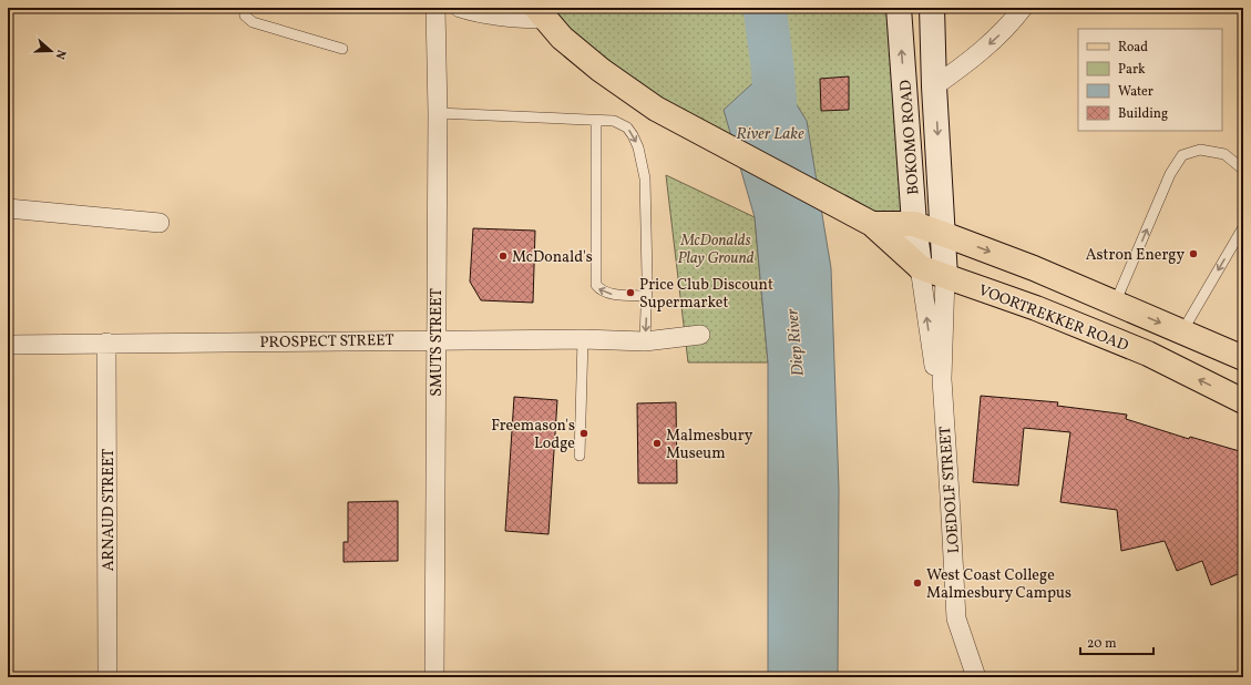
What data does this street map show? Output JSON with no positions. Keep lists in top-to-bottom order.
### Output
{
  "streets": {
    "main road": ["BOKOMO ROAD", "VOORTREKKER ROAD", "LOEDOLF STREET"],
    "street": ["PROSPECT STREET", "SMUTS STREET", "ARNAUD STREET"]
  },
  "crossings": [
    ["BOKOMO ROAD", "VOORTREKKER ROAD"],
    ["BOKOMO ROAD", "LOEDOLF STREET"],
    ["VOORTREKKER ROAD", "LOEDOLF STREET"],
    ["PROSPECT STREET", "SMUTS STREET"],
    ["PROSPECT STREET", "ARNAUD STREET"]
  ],
  "water": ["River Lake", "Diep River"],
  "parks": ["McDonalds Play Ground"],
  "places": [
    "Astron Energy",
    "McDonald's",
    "Price Club Discount Supermarket",
    "Freemason's Lodge",
    "Malmesbury Museum",
    "West Coast College Malmesbury Campus"
  ],
  "legend": [
    "Road",
    "Park",
    "Water",
    "Building"
  ],
  "scale_bar": "20 m",
  "north": "right"
}
